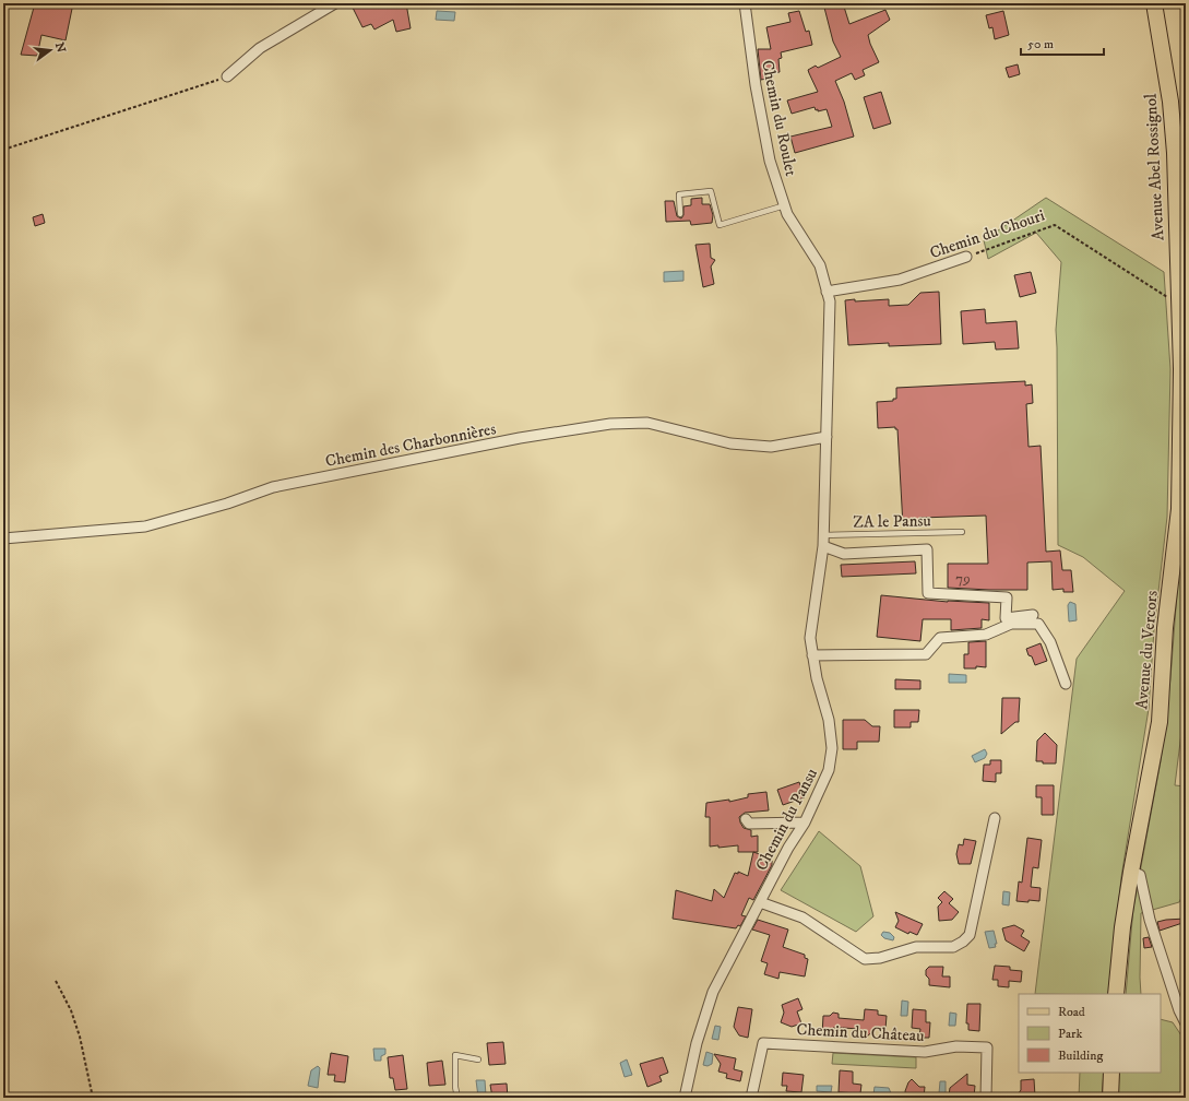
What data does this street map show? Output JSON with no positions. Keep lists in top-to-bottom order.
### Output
{
  "streets": {
    "main road": ["Avenue Abel Rossignol", "Avenue du Vercors"],
    "street": [
      "Chemin du Roulet",
      "Chemin du Chouri",
      "Chemin des Charbonnières",
      "Chemin du Pansu",
      "Chemin du Château"
    ],
    "lane": ["ZA le Pansu"]
  },
  "crossings": [
    ["Chemin du Roulet", "Chemin du Chouri"],
    ["Chemin du Roulet", "Chemin des Charbonnières"],
    ["Chemin du Roulet", "Chemin du Pansu"],
    ["Avenue Abel Rossignol", "Chemin du Chouri"],
    ["Avenue Abel Rossignol", "Avenue du Vercors"],
    ["Chemin du Chouri", "Avenue du Vercors"],
    ["Chemin des Charbonnières", "Chemin du Pansu"],
    ["ZA le Pansu", "Chemin du Pansu"]
  ],
  "house_numbers": ["79"],
  "legend": ["Road", "Park", "Building"],
  "scale_bar": "50 m",
  "north": "right"
}
